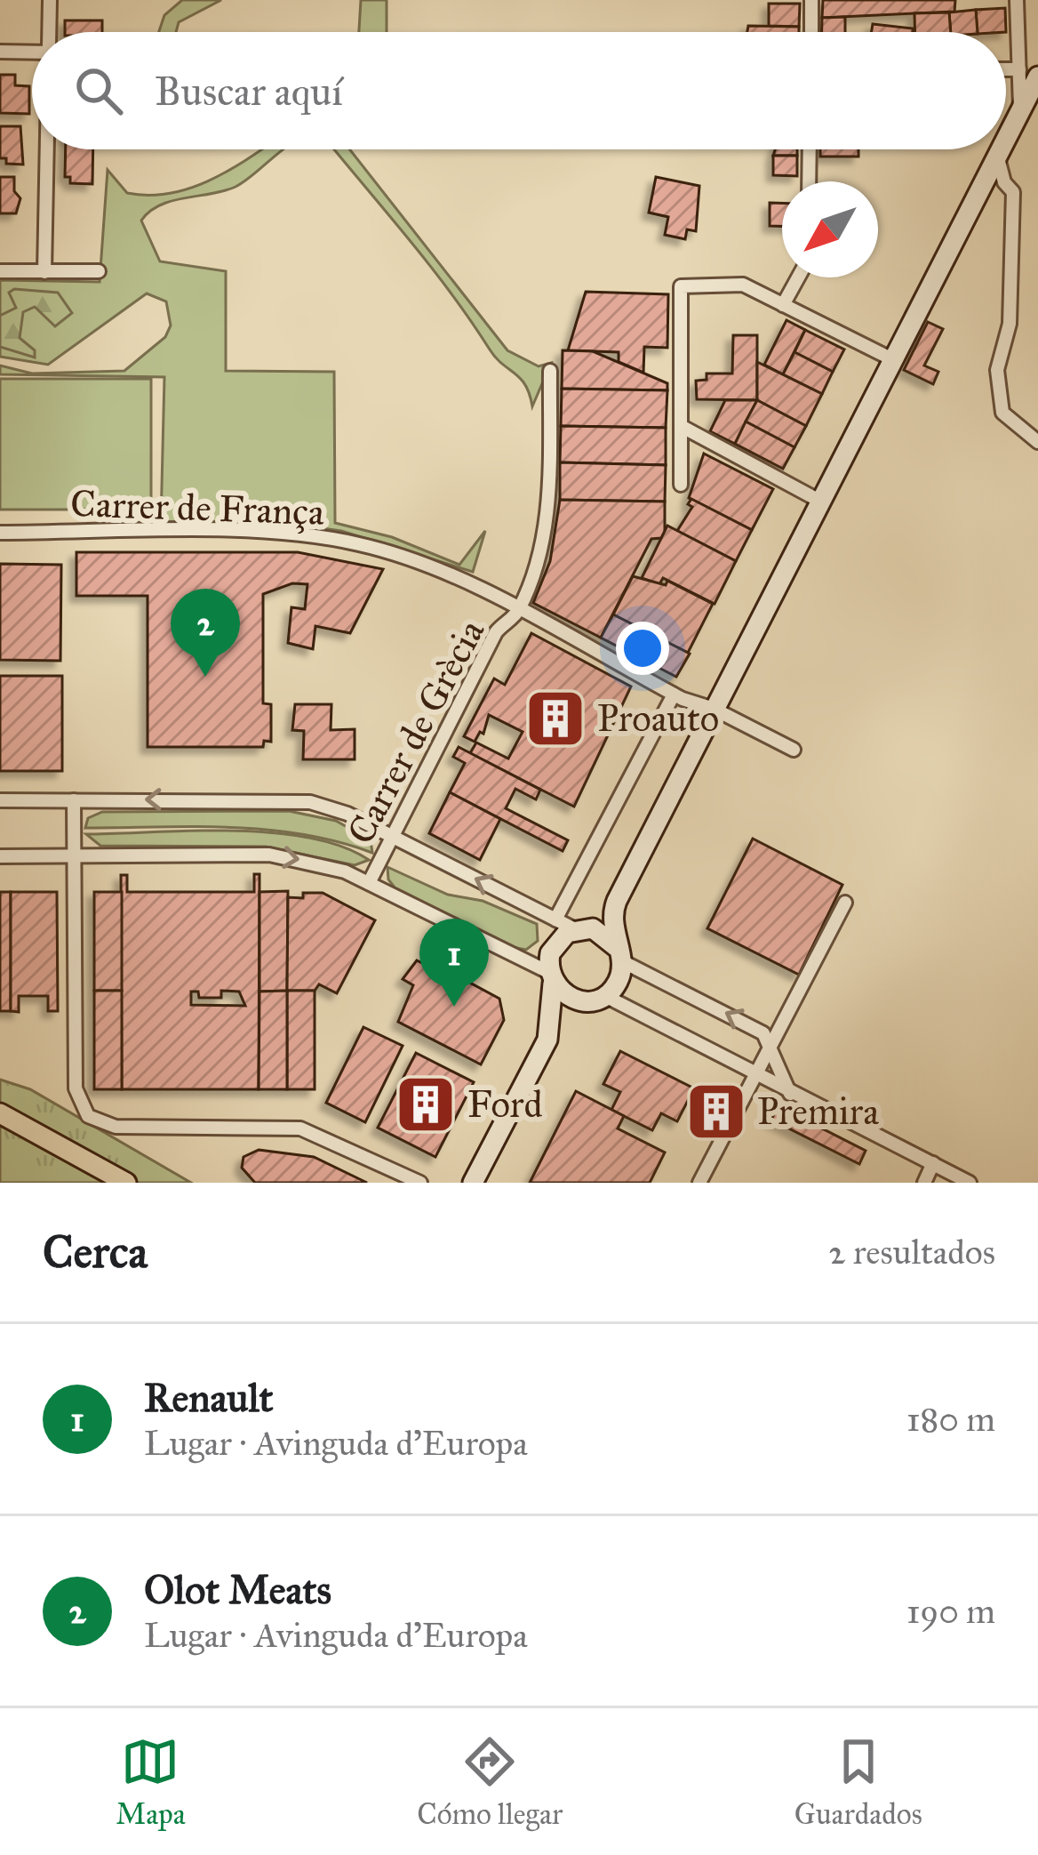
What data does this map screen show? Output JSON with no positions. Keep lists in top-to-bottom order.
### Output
{
  "streets": {
    "street": ["Carrer de França", "Carrer de Grècia"]
  },
  "crossings": [
    ["Carrer de França", "Carrer de Grècia"]
  ],
  "places": {
    "building": ["Proauto", "Ford", "Premira"]
  },
  "north": "bottom left",
  "page": {
    "search": "Buscar aquí",
    "pins": ["2", "1"],
    "heading": ["Cerca", "2 resultados"],
    "list": [
      {
        "mark": "1",
        "name": "Renault",
        "note": "Lugar · Avinguda d'Europa",
        "value": "180 m"
      },
      {
        "mark": "2",
        "name": "Olot Meats",
        "note": "Lugar · Avinguda d'Europa",
        "value": "190 m"
      }
    ],
    "nav": ["Mapa", "Cómo llegar", "Guardados"]
  }
}
